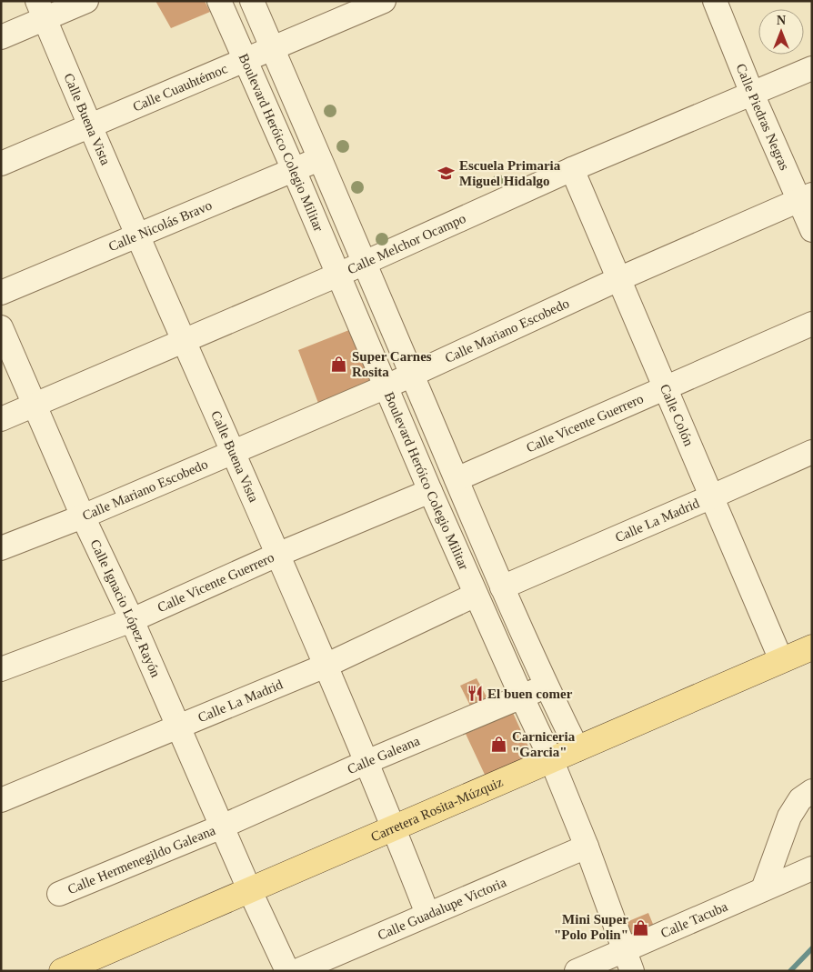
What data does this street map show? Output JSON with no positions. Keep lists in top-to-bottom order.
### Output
{
  "streets": {
    "main road": ["Carretera Rosita-Múzquiz"],
    "street": [
      "Calle Cuauhtémoc",
      "Calle Piedras Negras",
      "Calle Buena Vista",
      "Boulevard Heróico Colegio Militar",
      "Calle Nicolás Bravo",
      "Calle Melchor Ocampo",
      "Calle Mariano Escobedo",
      "Calle Colón",
      "Calle Vicente Guerrero",
      "Calle La Madrid",
      "Calle Ignacio López Rayón",
      "Calle Galeana",
      "Calle Hermenegildo Galeana",
      "Calle Guadalupe Victoria",
      "Calle Tacuba"
    ]
  },
  "crossings": [
    ["Calle Cuauhtémoc", "Calle Buena Vista"],
    ["Calle Cuauhtémoc", "Boulevard Heróico Colegio Militar"],
    ["Calle Piedras Negras", "Calle Melchor Ocampo"],
    ["Calle Piedras Negras", "Calle Mariano Escobedo"],
    ["Calle Buena Vista", "Calle Nicolás Bravo"],
    ["Calle Buena Vista", "Calle Melchor Ocampo"],
    ["Calle Buena Vista", "Calle Mariano Escobedo"],
    ["Calle Buena Vista", "Calle Vicente Guerrero"],
    ["Calle Buena Vista", "Calle La Madrid"],
    ["Calle Buena Vista", "Calle Galeana"],
    ["Calle Buena Vista", "Carretera Rosita-Múzquiz"],
    ["Calle Buena Vista", "Calle Guadalupe Victoria"],
    ["Boulevard Heróico Colegio Militar", "Calle Nicolás Bravo"],
    ["Boulevard Heróico Colegio Militar", "Calle Melchor Ocampo"],
    ["Boulevard Heróico Colegio Militar", "Calle Mariano Escobedo"],
    ["Boulevard Heróico Colegio Militar", "Calle Vicente Guerrero"],
    ["Boulevard Heróico Colegio Militar", "Calle La Madrid"],
    ["Boulevard Heróico Colegio Militar", "Calle Galeana"],
    ["Boulevard Heróico Colegio Militar", "Carretera Rosita-Múzquiz"],
    ["Boulevard Heróico Colegio Militar", "Calle Guadalupe Victoria"],
    ["Boulevard Heróico Colegio Militar", "Calle Tacuba"],
    ["Calle Melchor Ocampo", "Calle Colón"],
    ["Calle Melchor Ocampo", "Calle Ignacio López Rayón"],
    ["Calle Mariano Escobedo", "Calle Colón"],
    ["Calle Mariano Escobedo", "Calle Ignacio López Rayón"],
    ["Calle Colón", "Calle Vicente Guerrero"],
    ["Calle Colón", "Calle La Madrid"],
    ["Calle Colón", "Carretera Rosita-Múzquiz"],
    ["Calle Vicente Guerrero", "Calle Ignacio López Rayón"],
    ["Calle La Madrid", "Calle Ignacio López Rayón"],
    ["Calle Ignacio López Rayón", "Calle Galeana"],
    ["Calle Ignacio López Rayón", "Carretera Rosita-Múzquiz"],
    ["Calle Ignacio López Rayón", "Calle Hermenegildo Galeana"],
    ["Calle Galeana", "Calle Hermenegildo Galeana"]
  ],
  "places": {
    "school or university": ["Escuela Primaria Miguel Hidalgo"],
    "shop": ["Super Carnes Rosita", "Carniceria \"Garcia\"", "Mini Super \"Polo Polin\""],
    "restaurant": ["El buen comer"]
  },
  "north": "top"
}
